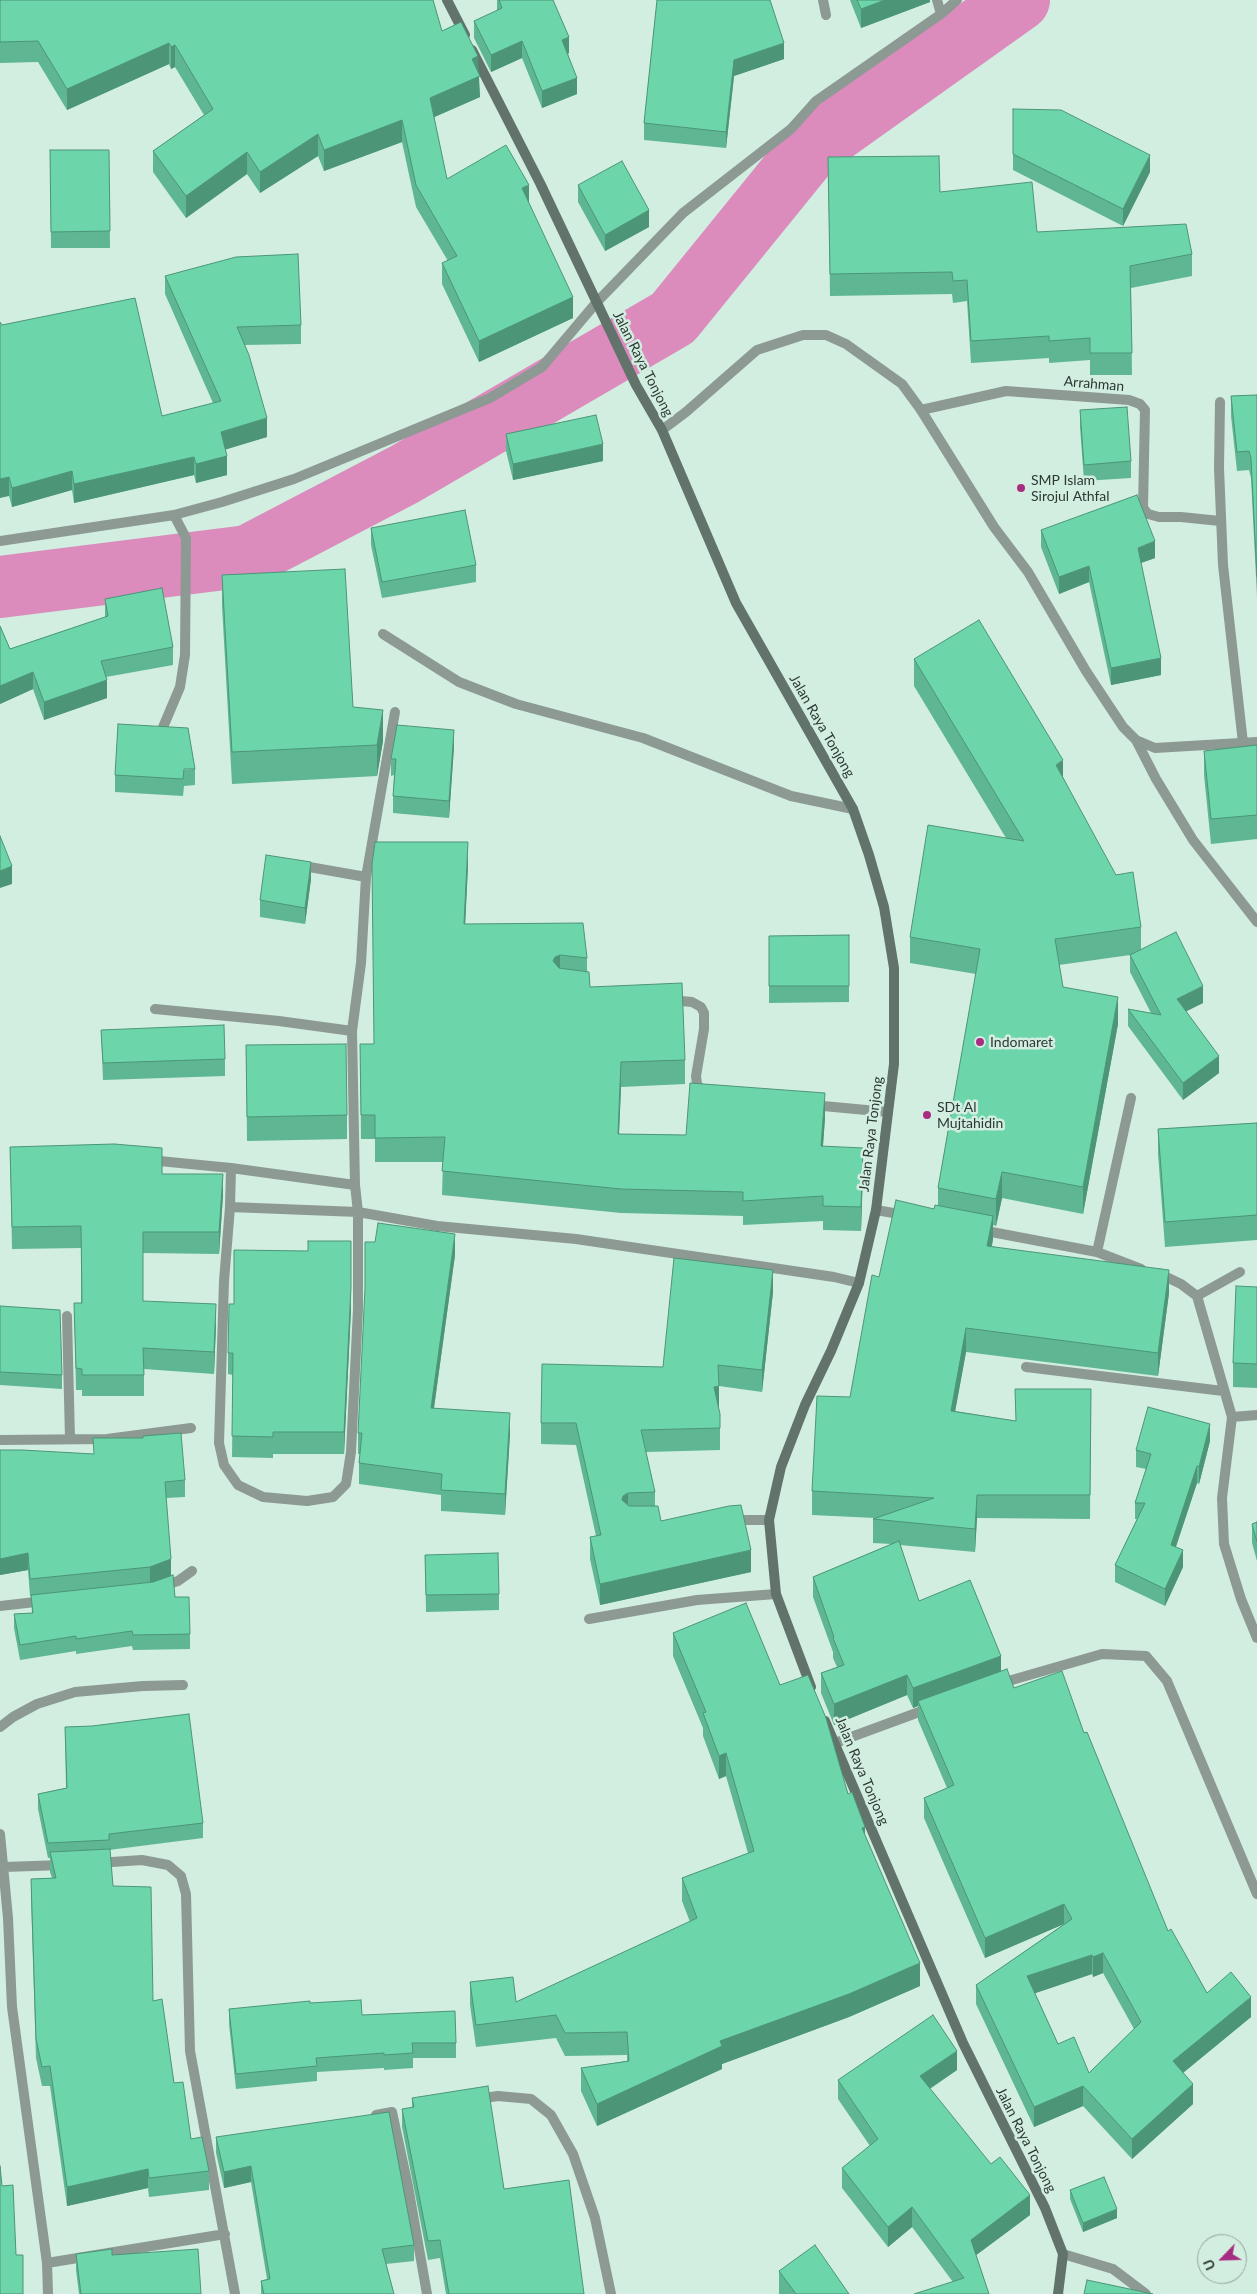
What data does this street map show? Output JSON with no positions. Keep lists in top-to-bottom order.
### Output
{
  "streets": {
    "main road": ["Jalan Raya Tonjong"],
    "street": ["Arrahman"]
  },
  "places": ["SMP Islam Sirojul Athfal", "Indomaret", "SDt Al Mujtahidin"],
  "north": "bottom left"
}
